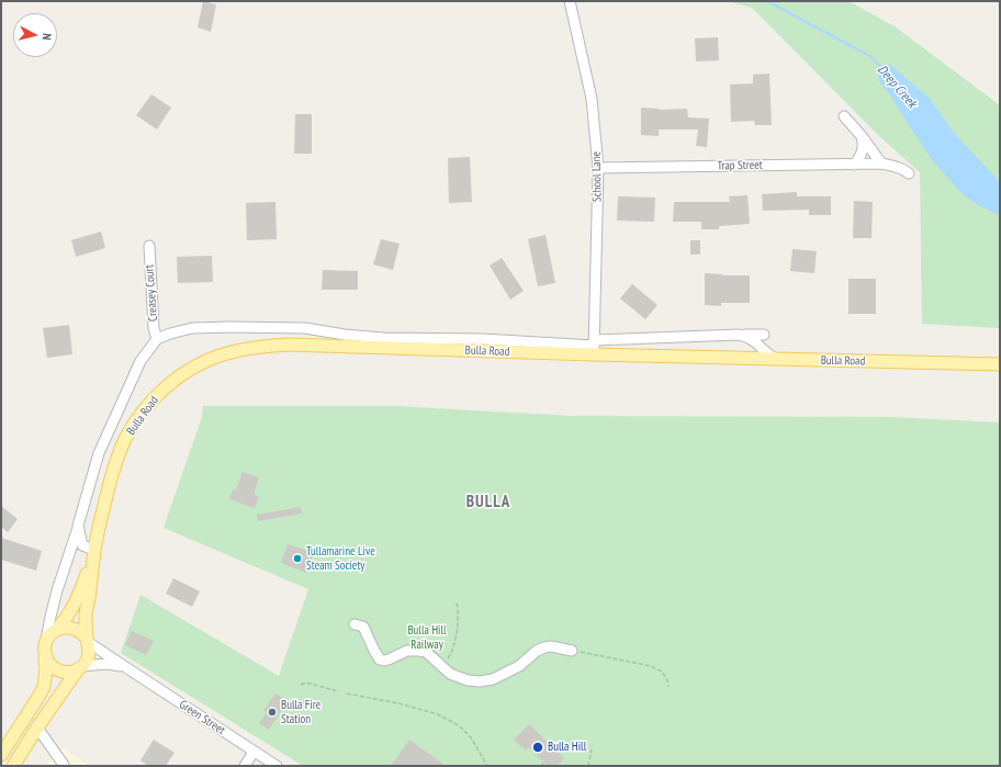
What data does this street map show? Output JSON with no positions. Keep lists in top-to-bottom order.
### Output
{
  "streets": {
    "main road": ["Bulla Road"],
    "street": [
      "Trap Street",
      "School Lane",
      "Creasey Court",
      "Green Street"
    ]
  },
  "crossings": [
    ["Trap Street", "School Lane"],
    ["School Lane", "Bulla Road"],
    ["Creasey Court", "Bulla Road"],
    ["Bulla Road", "Green Street"]
  ],
  "districts": ["BULLA"],
  "water": ["Deep Creek"],
  "parks": ["Bulla Hill Railway"],
  "places": ["Tullamarine Live Steam Society", "Bulla Fire Station", "Bulla Hill"],
  "north": "right"
}
